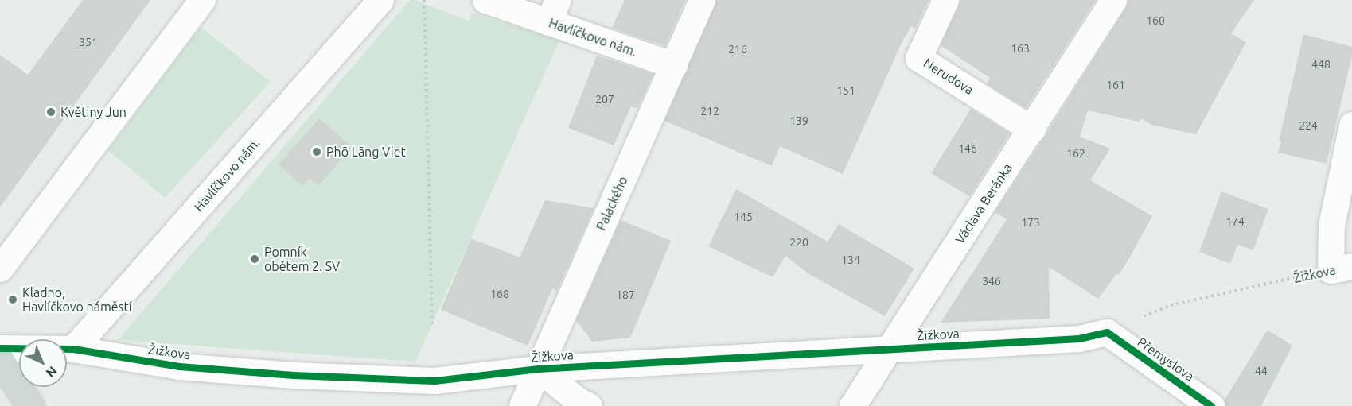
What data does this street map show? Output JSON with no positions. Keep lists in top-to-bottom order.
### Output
{
  "streets": {
    "street": [
      "Havlíčkovo nám.",
      "Nerudova",
      "Palackého",
      "Václava Beránka",
      "Žižkova",
      "Přemyslova"
    ]
  },
  "crossings": [
    ["Havlíčkovo nám.", "Palackého"],
    ["Havlíčkovo nám.", "Žižkova"],
    ["Nerudova", "Václava Beránka"],
    ["Palackého", "Žižkova"],
    ["Václava Beránka", "Žižkova"],
    ["Žižkova", "Přemyslova"]
  ],
  "places": [
    "Květiny Jun",
    "Phõ Lãng Viet",
    "Pomník obětem 2. SV",
    "Kladno, Havlíčkovo náměstí"
  ],
  "house_numbers": [
    "160",
    "351",
    "163",
    "216",
    "448",
    "161",
    "151",
    "207",
    "212",
    "139",
    "224",
    "146",
    "162",
    "145",
    "174",
    "173",
    "220",
    "134",
    "346",
    "168",
    "187",
    "44"
  ],
  "north": "bottom right"
}
